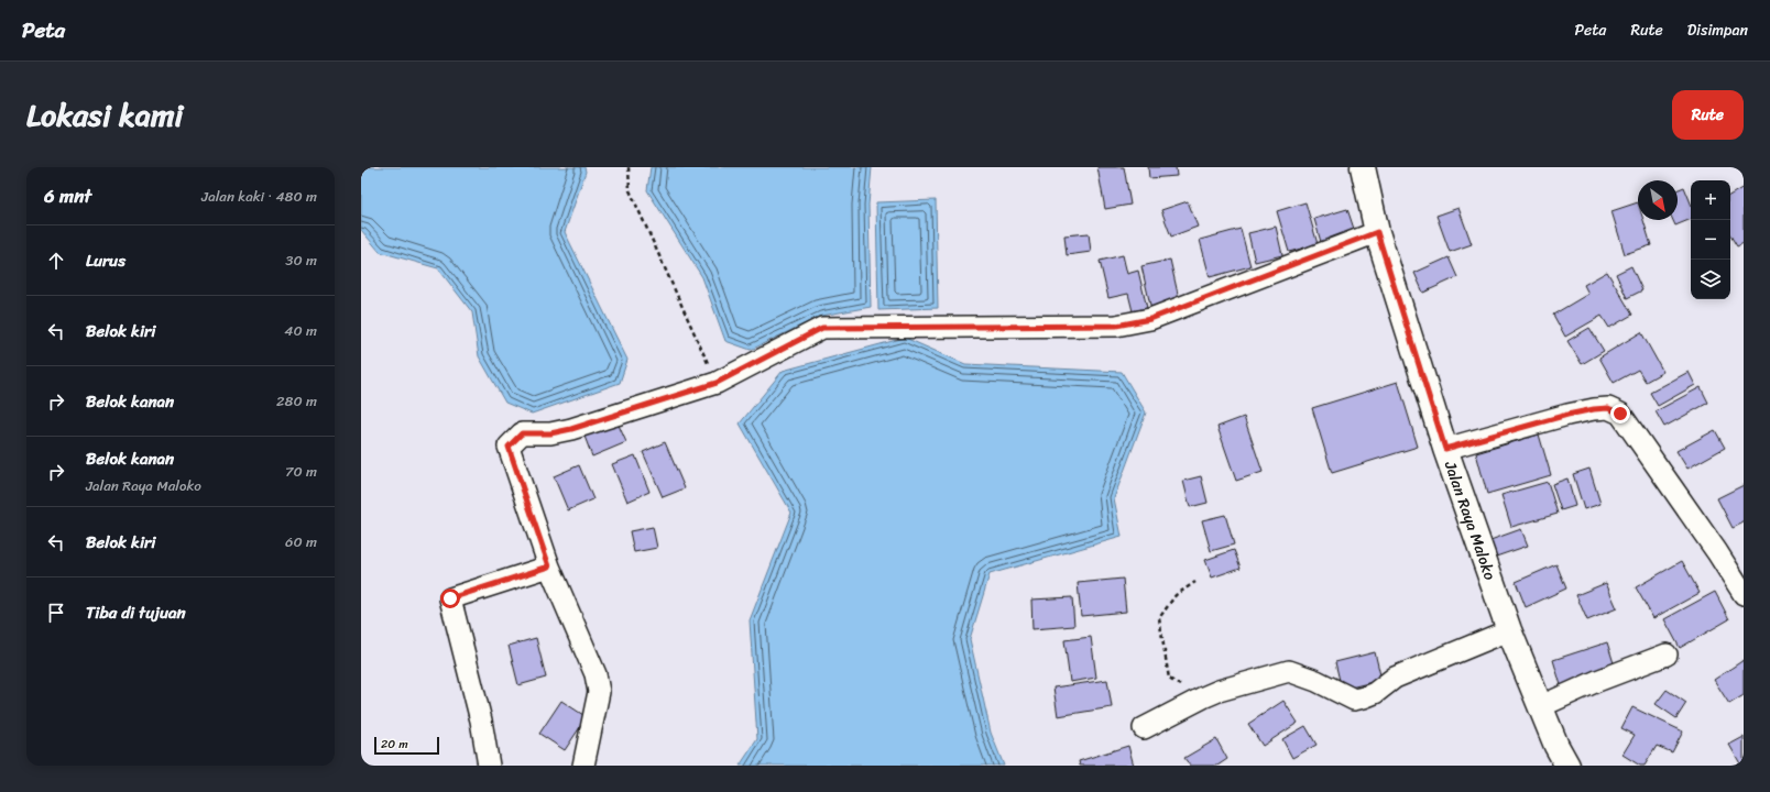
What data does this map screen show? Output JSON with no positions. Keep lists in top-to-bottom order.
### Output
{
  "streets": {
    "street": ["Jalan Raya Maloko"]
  },
  "scale_bar": "20 m",
  "north": "bottom right",
  "page": {
    "header": "Peta",
    "nav": ["Peta", "Rute", "Disimpan"],
    "title": "Lokasi kami",
    "buttons": "Rute",
    "heading": ["6 mnt", "Jalan kaki · 480 m"],
    "map_buttons": ["+", "−"],
    "list": [
      ["Lurus", "30 m"],
      ["Belok kiri", "40 m"],
      ["Belok kanan", "280 m"],
      ["Belok kanan", "Jalan Raya Maloko", "70 m"],
      ["Belok kiri", "60 m"],
      "Tiba di tujuan"
    ],
    "scale": "20 m"
  }
}
